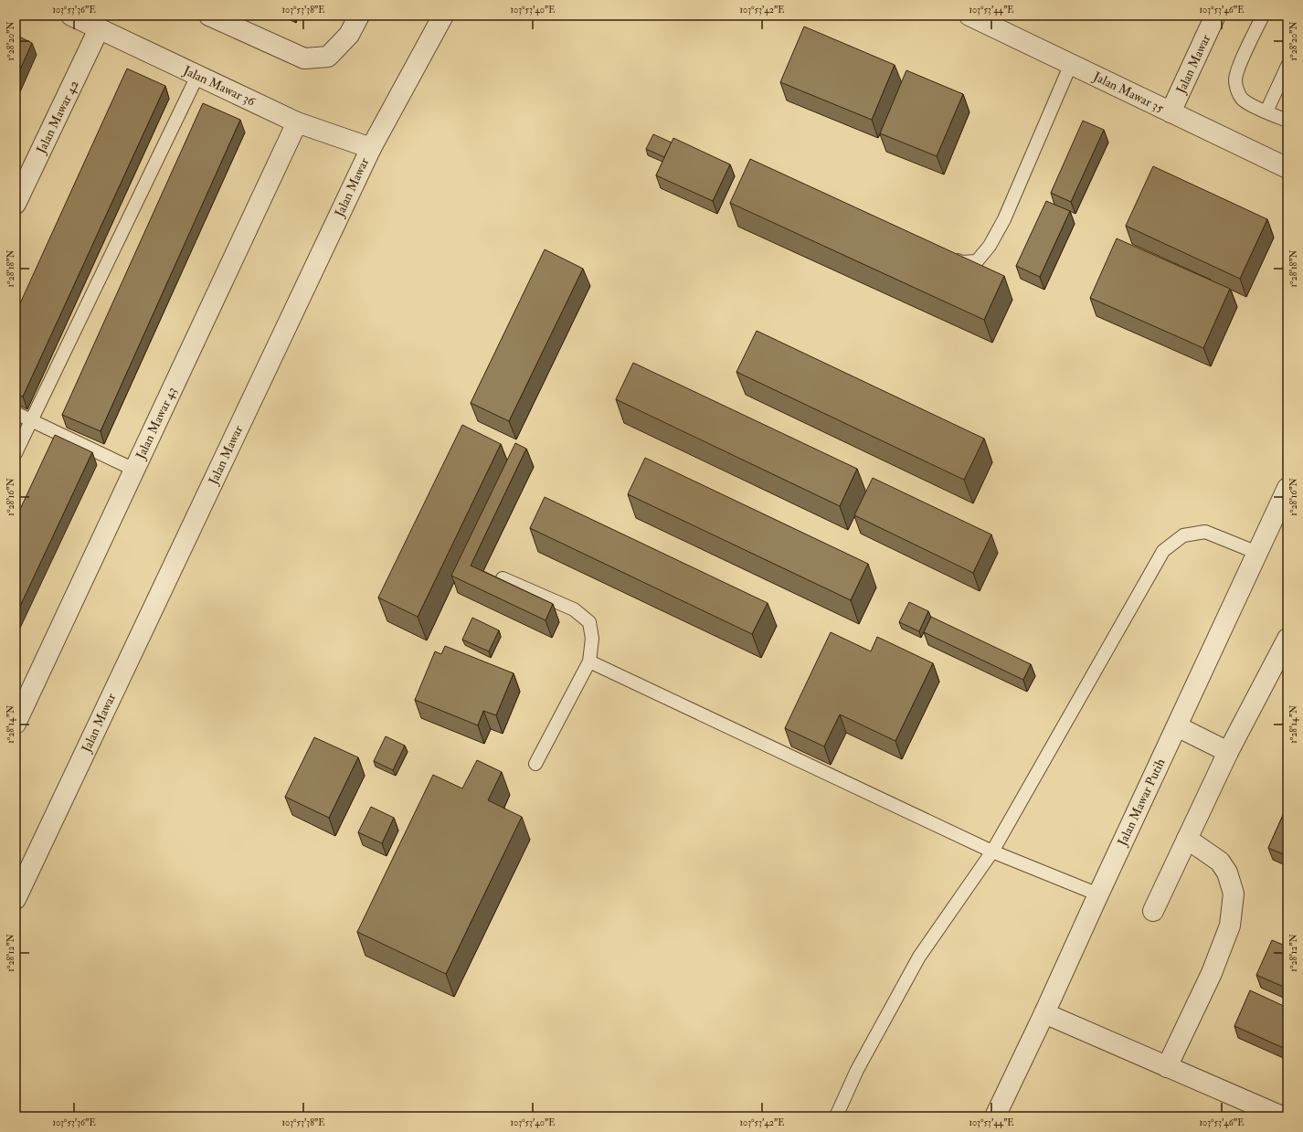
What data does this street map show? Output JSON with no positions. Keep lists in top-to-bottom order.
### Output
{
  "streets": {
    "street": [
      "Jalan Mawar",
      "Jalan Mawar 36",
      "Jalan Mawar 35",
      "Jalan Mawar 42",
      "Jalan Mawar 43",
      "Jalan Mawar Putih"
    ]
  },
  "crossings": [
    ["Jalan Mawar", "Jalan Mawar 36"],
    ["Jalan Mawar", "Jalan Mawar 35"],
    ["Jalan Mawar 36", "Jalan Mawar 42"],
    ["Jalan Mawar 36", "Jalan Mawar 43"]
  ],
  "coordinates": [
    "103°53'36\"E",
    "103°53'38\"E",
    "103°53'40\"E",
    "103°53'42\"E",
    "103°53'44\"E",
    "103°53'46\"E",
    "1°28'20\"N",
    "1°28'18\"N",
    "1°28'16\"N",
    "1°28'14\"N",
    "1°28'12\"N"
  ]
}
